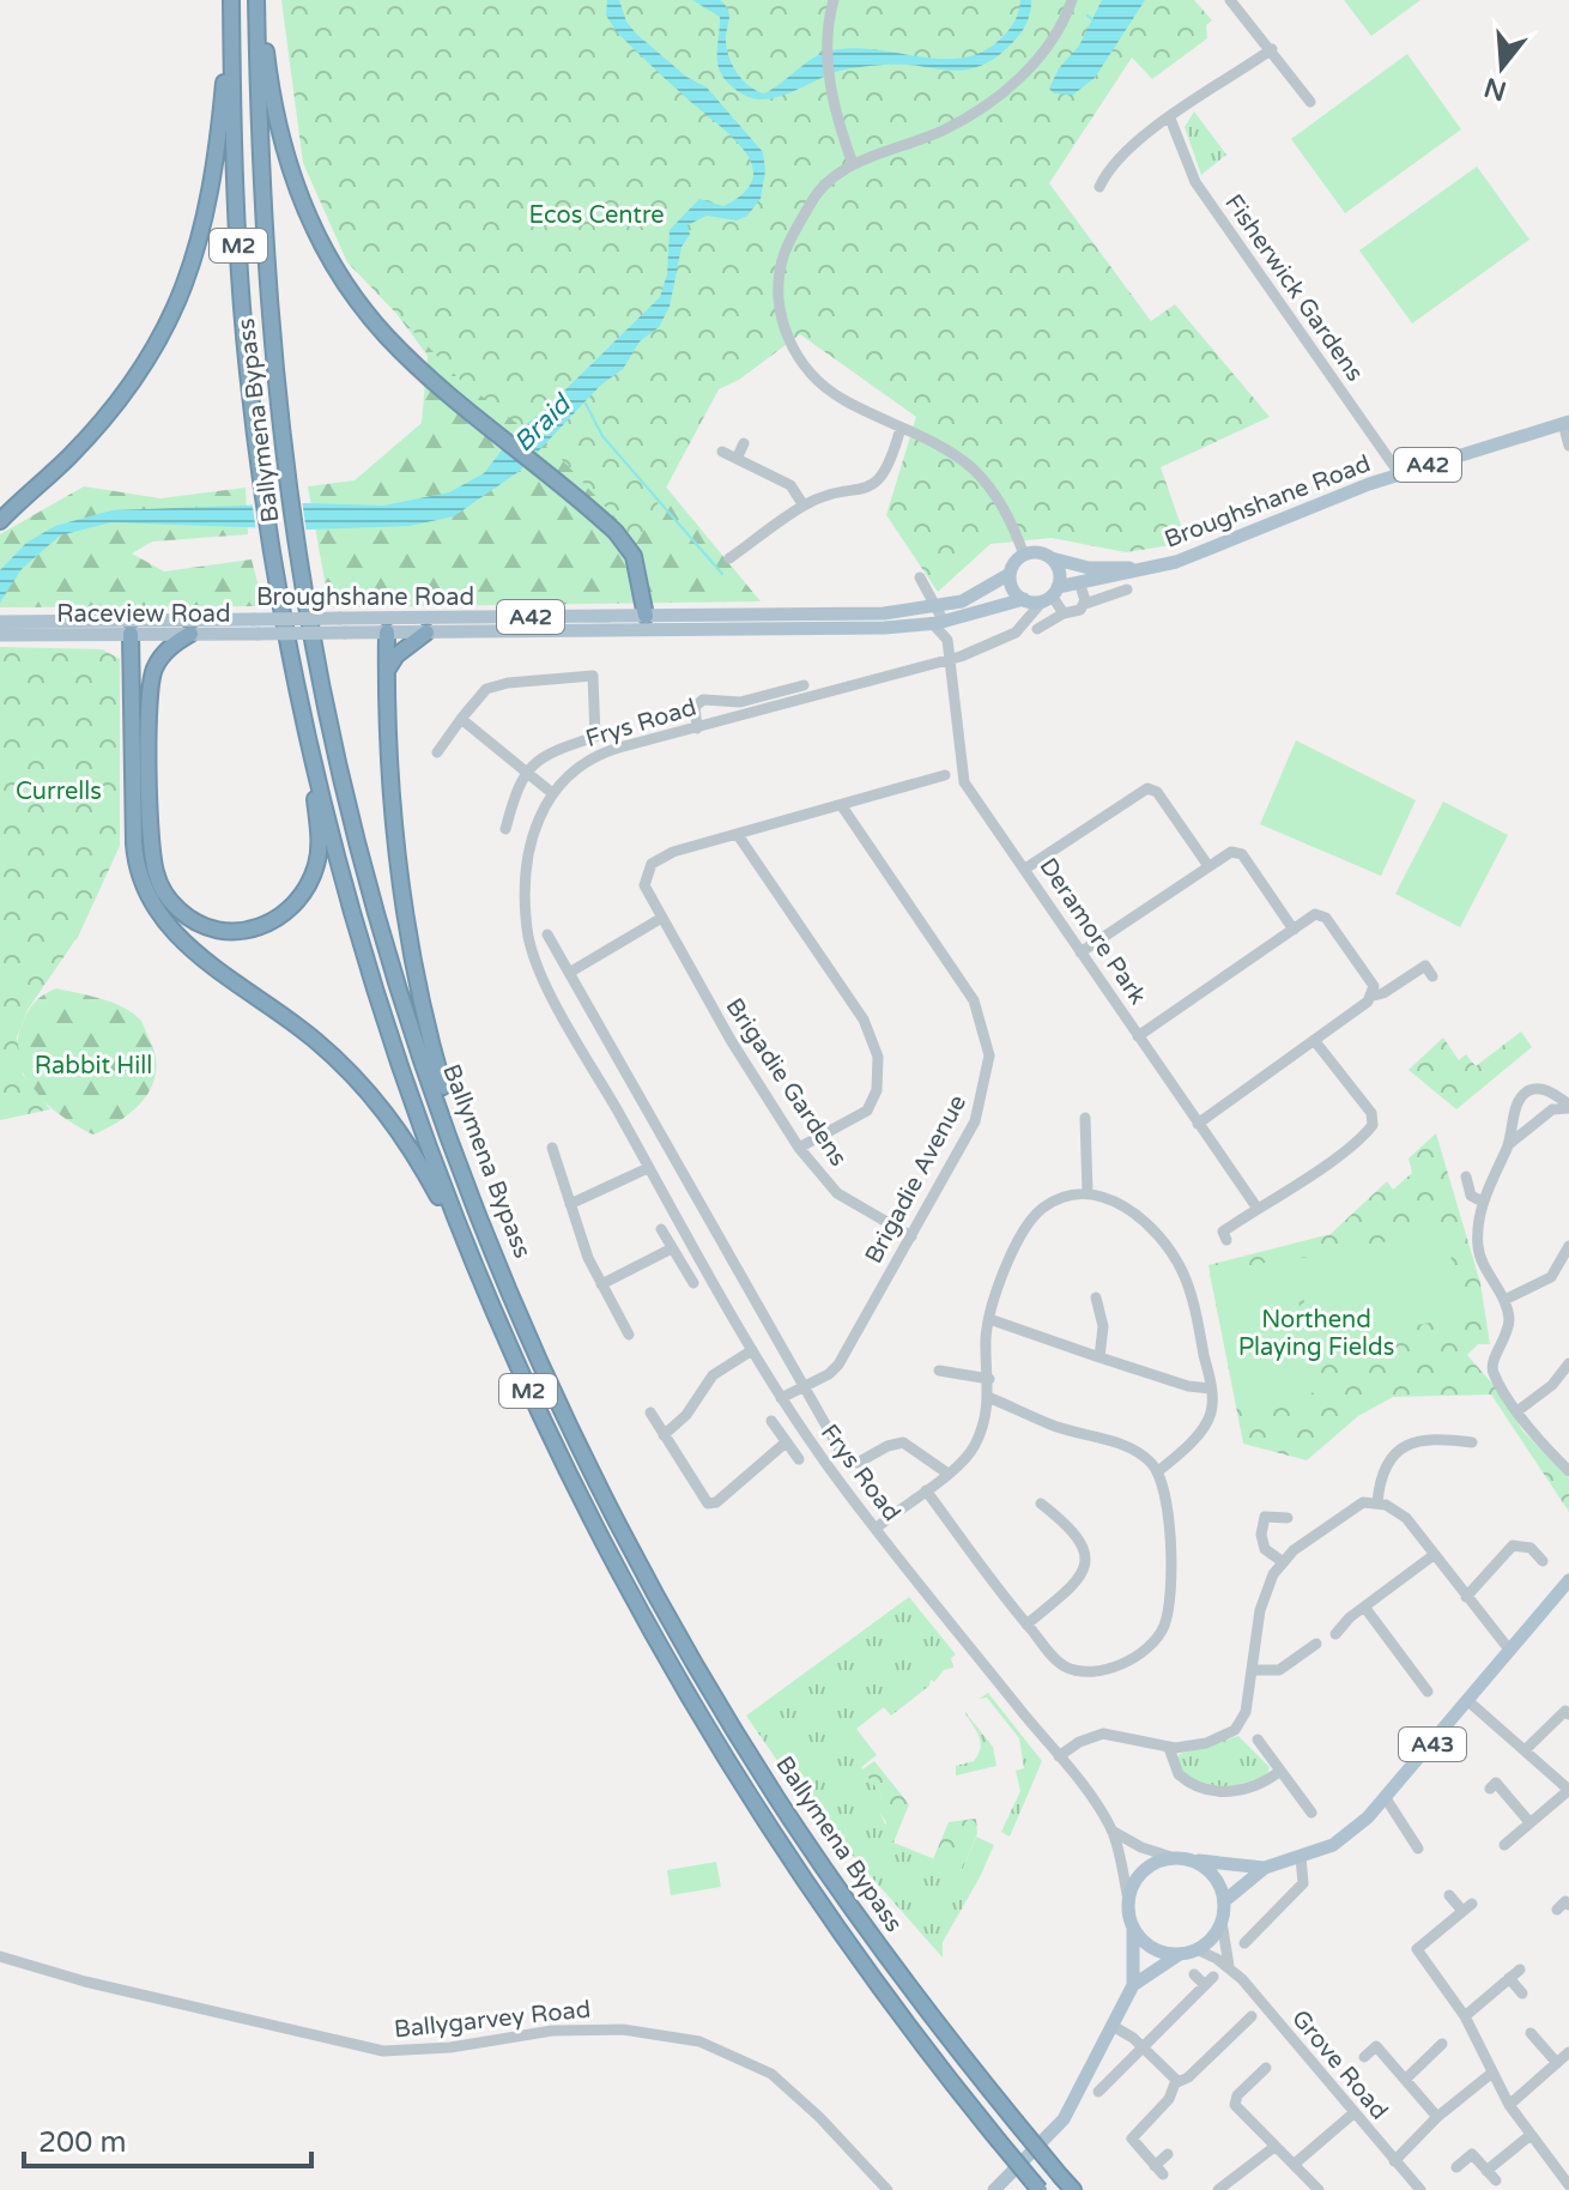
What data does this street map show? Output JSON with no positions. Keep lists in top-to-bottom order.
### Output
{
  "streets": {
    "highway": ["M2", "Ballymena Bypass"],
    "main road": [
      "A42",
      "Broughshane Road",
      "Raceview Road",
      "A43"
    ],
    "street": [
      "Fisherwick Gardens",
      "Frys Road",
      "Deramore Park",
      "Brigadie Gardens",
      "Brigadie Avenue",
      "Ballygarvey Road",
      "Grove Road"
    ]
  },
  "crossings": [
    ["Fisherwick Gardens", "Broughshane Road"],
    ["A42", "Broughshane Road"],
    ["A42", "Frys Road"],
    ["Broughshane Road", "Raceview Road"],
    ["Broughshane Road", "Frys Road"],
    ["Broughshane Road", "Deramore Park"],
    ["Frys Road", "Deramore Park"],
    ["Frys Road", "Brigadie Avenue"],
    ["Frys Road", "A43"],
    ["Frys Road", "Grove Road"],
    ["Brigadie Gardens", "Brigadie Avenue"],
    ["A43", "Grove Road"]
  ],
  "water": ["Braid"],
  "parks": [
    "Ecos Centre",
    "Currells",
    "Rabbit Hill",
    "Northend Playing Fields"
  ],
  "scale_bar": "200 m",
  "north": "bottom"
}
